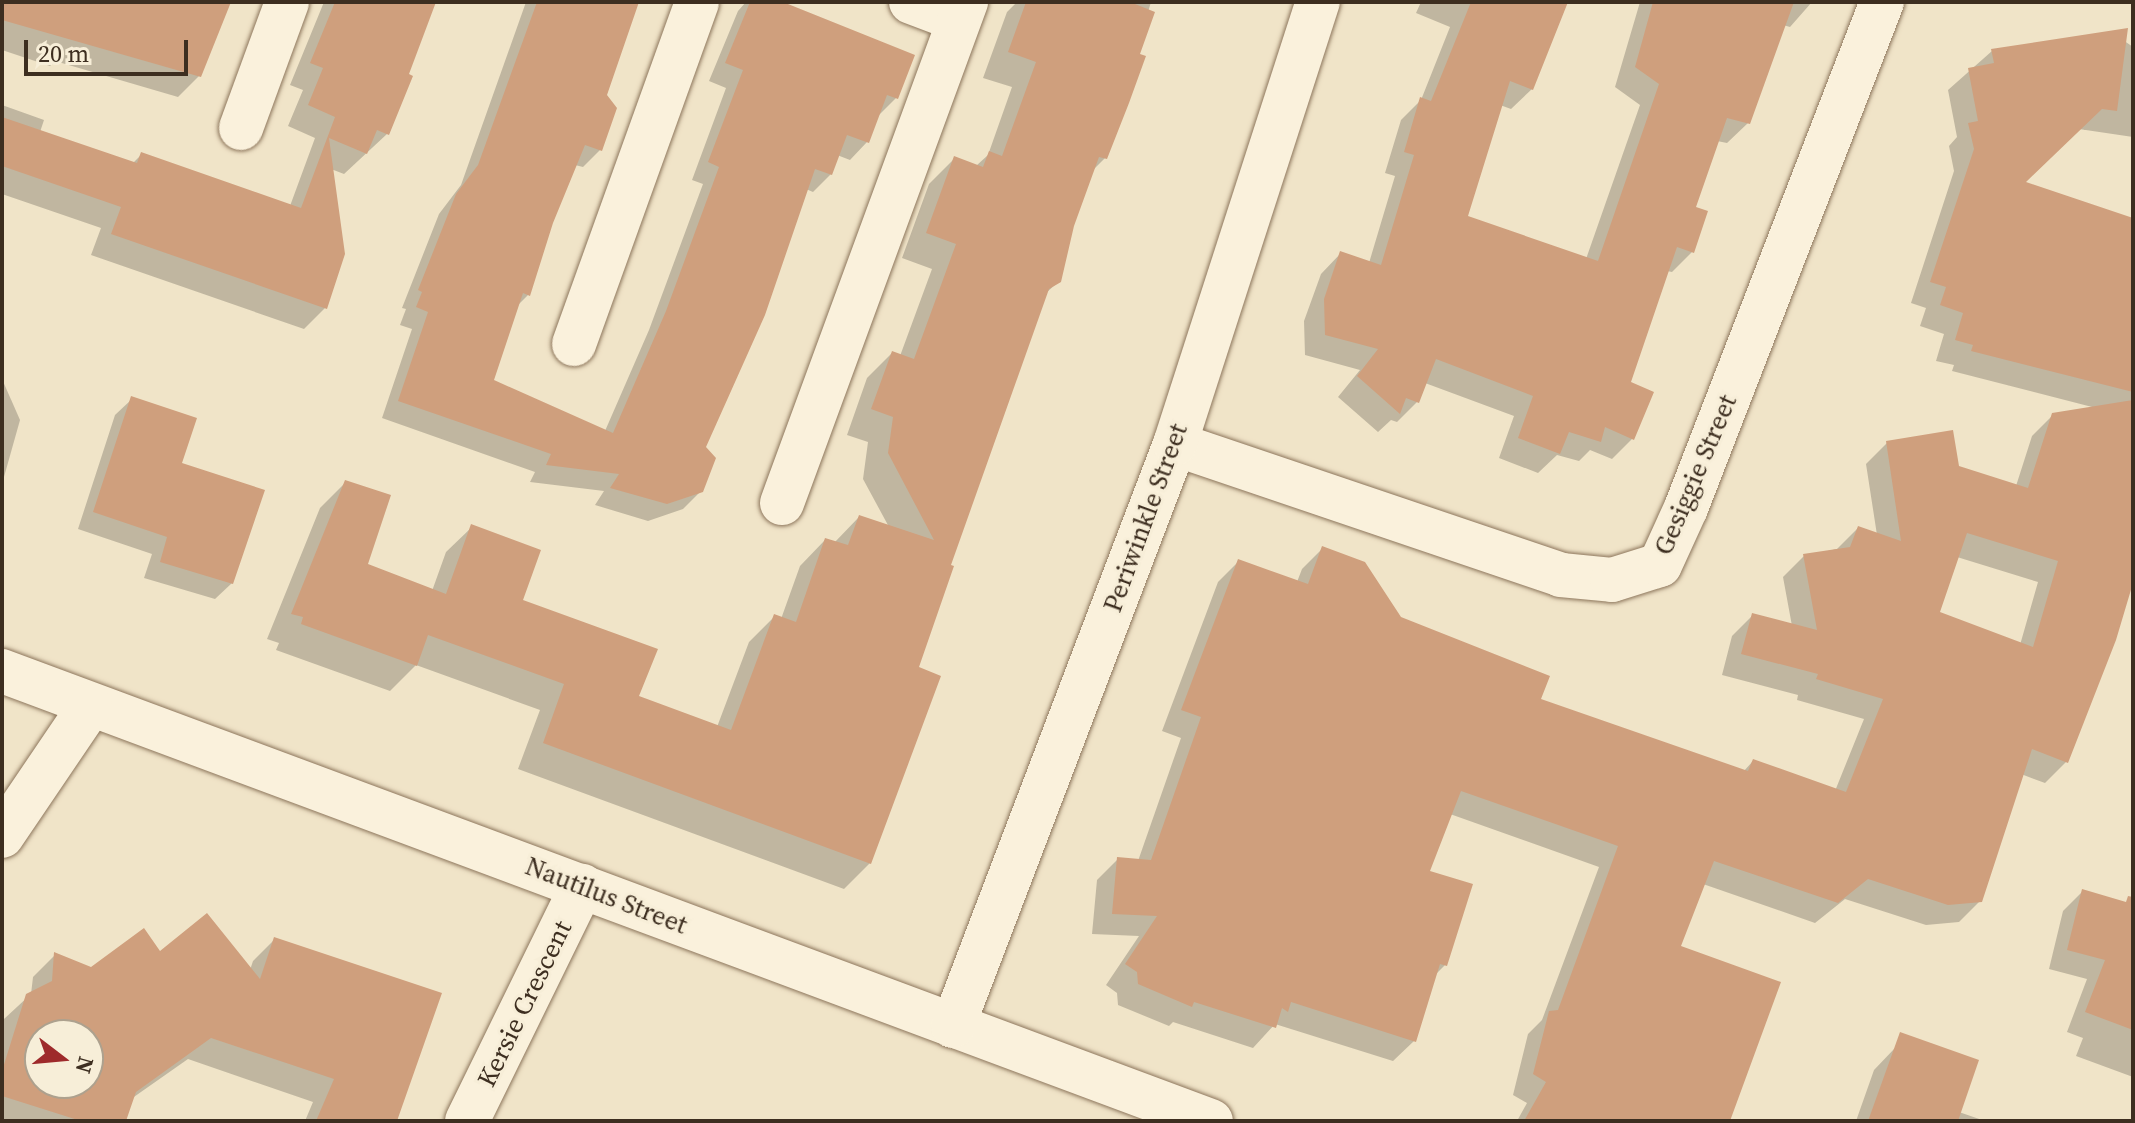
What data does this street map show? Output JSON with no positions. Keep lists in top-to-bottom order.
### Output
{
  "streets": {
    "street": [
      "Gesiggie Street",
      "Periwinkle Street",
      "Nautilus Street",
      "Kersie Crescent"
    ]
  },
  "crossings": [
    ["Gesiggie Street", "Periwinkle Street"],
    ["Periwinkle Street", "Nautilus Street"],
    ["Nautilus Street", "Kersie Crescent"]
  ],
  "scale_bar": "20 m",
  "north": "right"
}
